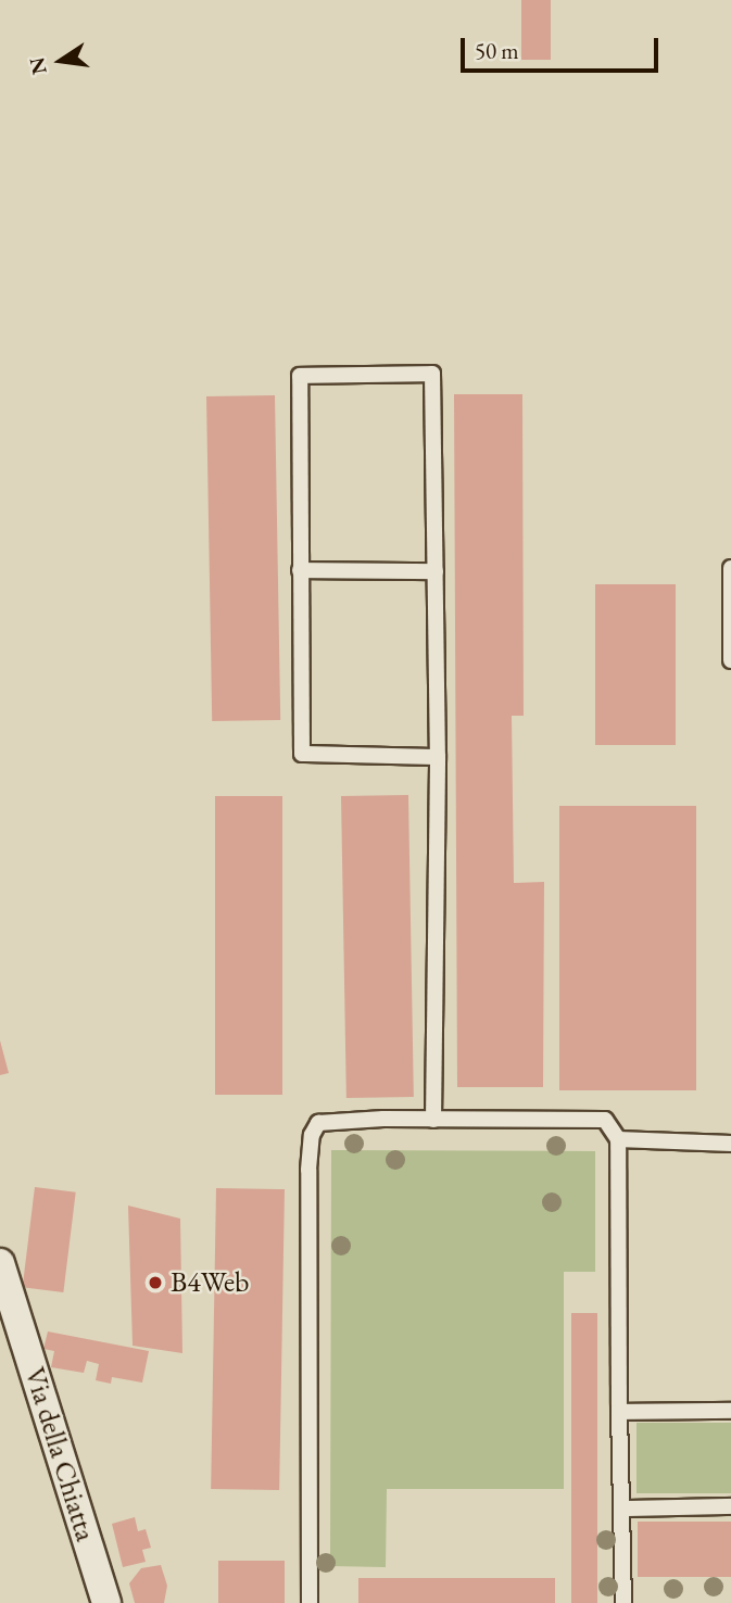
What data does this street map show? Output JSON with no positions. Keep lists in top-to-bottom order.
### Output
{
  "streets": {
    "street": ["Via della Chiatta"]
  },
  "places": ["B4Web"],
  "scale_bar": "50 m",
  "north": "left"
}
